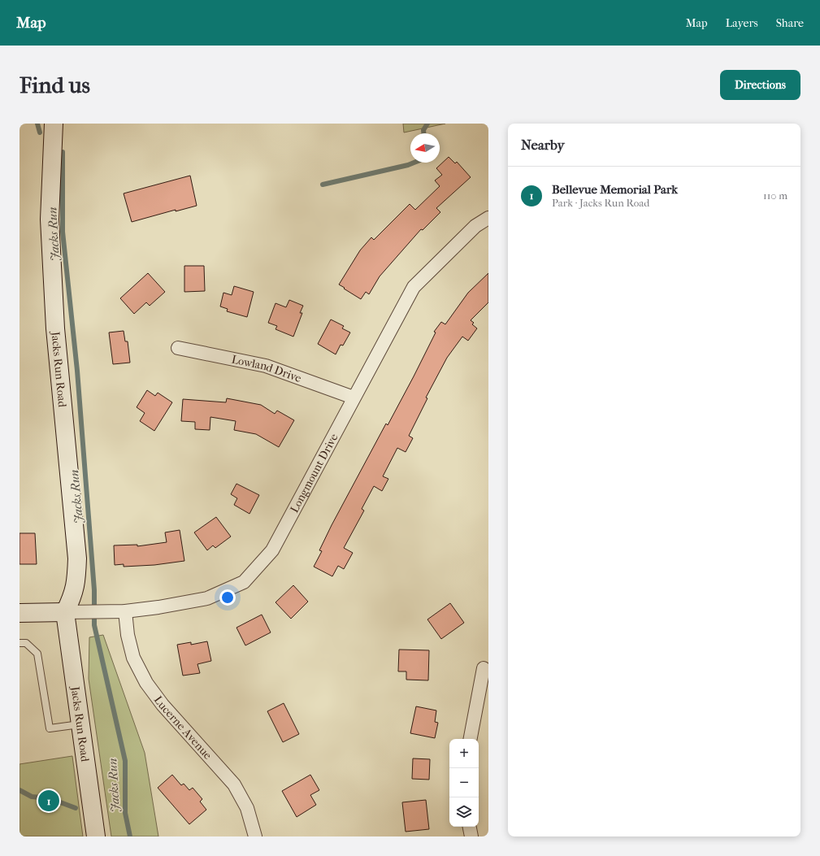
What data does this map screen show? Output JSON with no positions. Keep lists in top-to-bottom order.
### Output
{
  "streets": {
    "street": [
      "Jacks Run Road",
      "Lowland Drive",
      "Longmount Drive",
      "Lucerne Avenue"
    ]
  },
  "crossings": [
    ["Jacks Run Road", "Longmount Drive"],
    ["Lowland Drive", "Longmount Drive"],
    ["Longmount Drive", "Lucerne Avenue"]
  ],
  "water": ["Jacks Run"],
  "north": "left",
  "page": {
    "header": "Map",
    "nav": ["Map", "Layers", "Share"],
    "buttons": "Directions",
    "title": "Find us",
    "heading": "Nearby",
    "list": [
      {
        "mark": "1",
        "name": "Bellevue Memorial Park",
        "note": "Park · Jacks Run Road",
        "value": "110 m"
      }
    ],
    "map_buttons": ["+", "−"],
    "pins": "1"
  }
}
